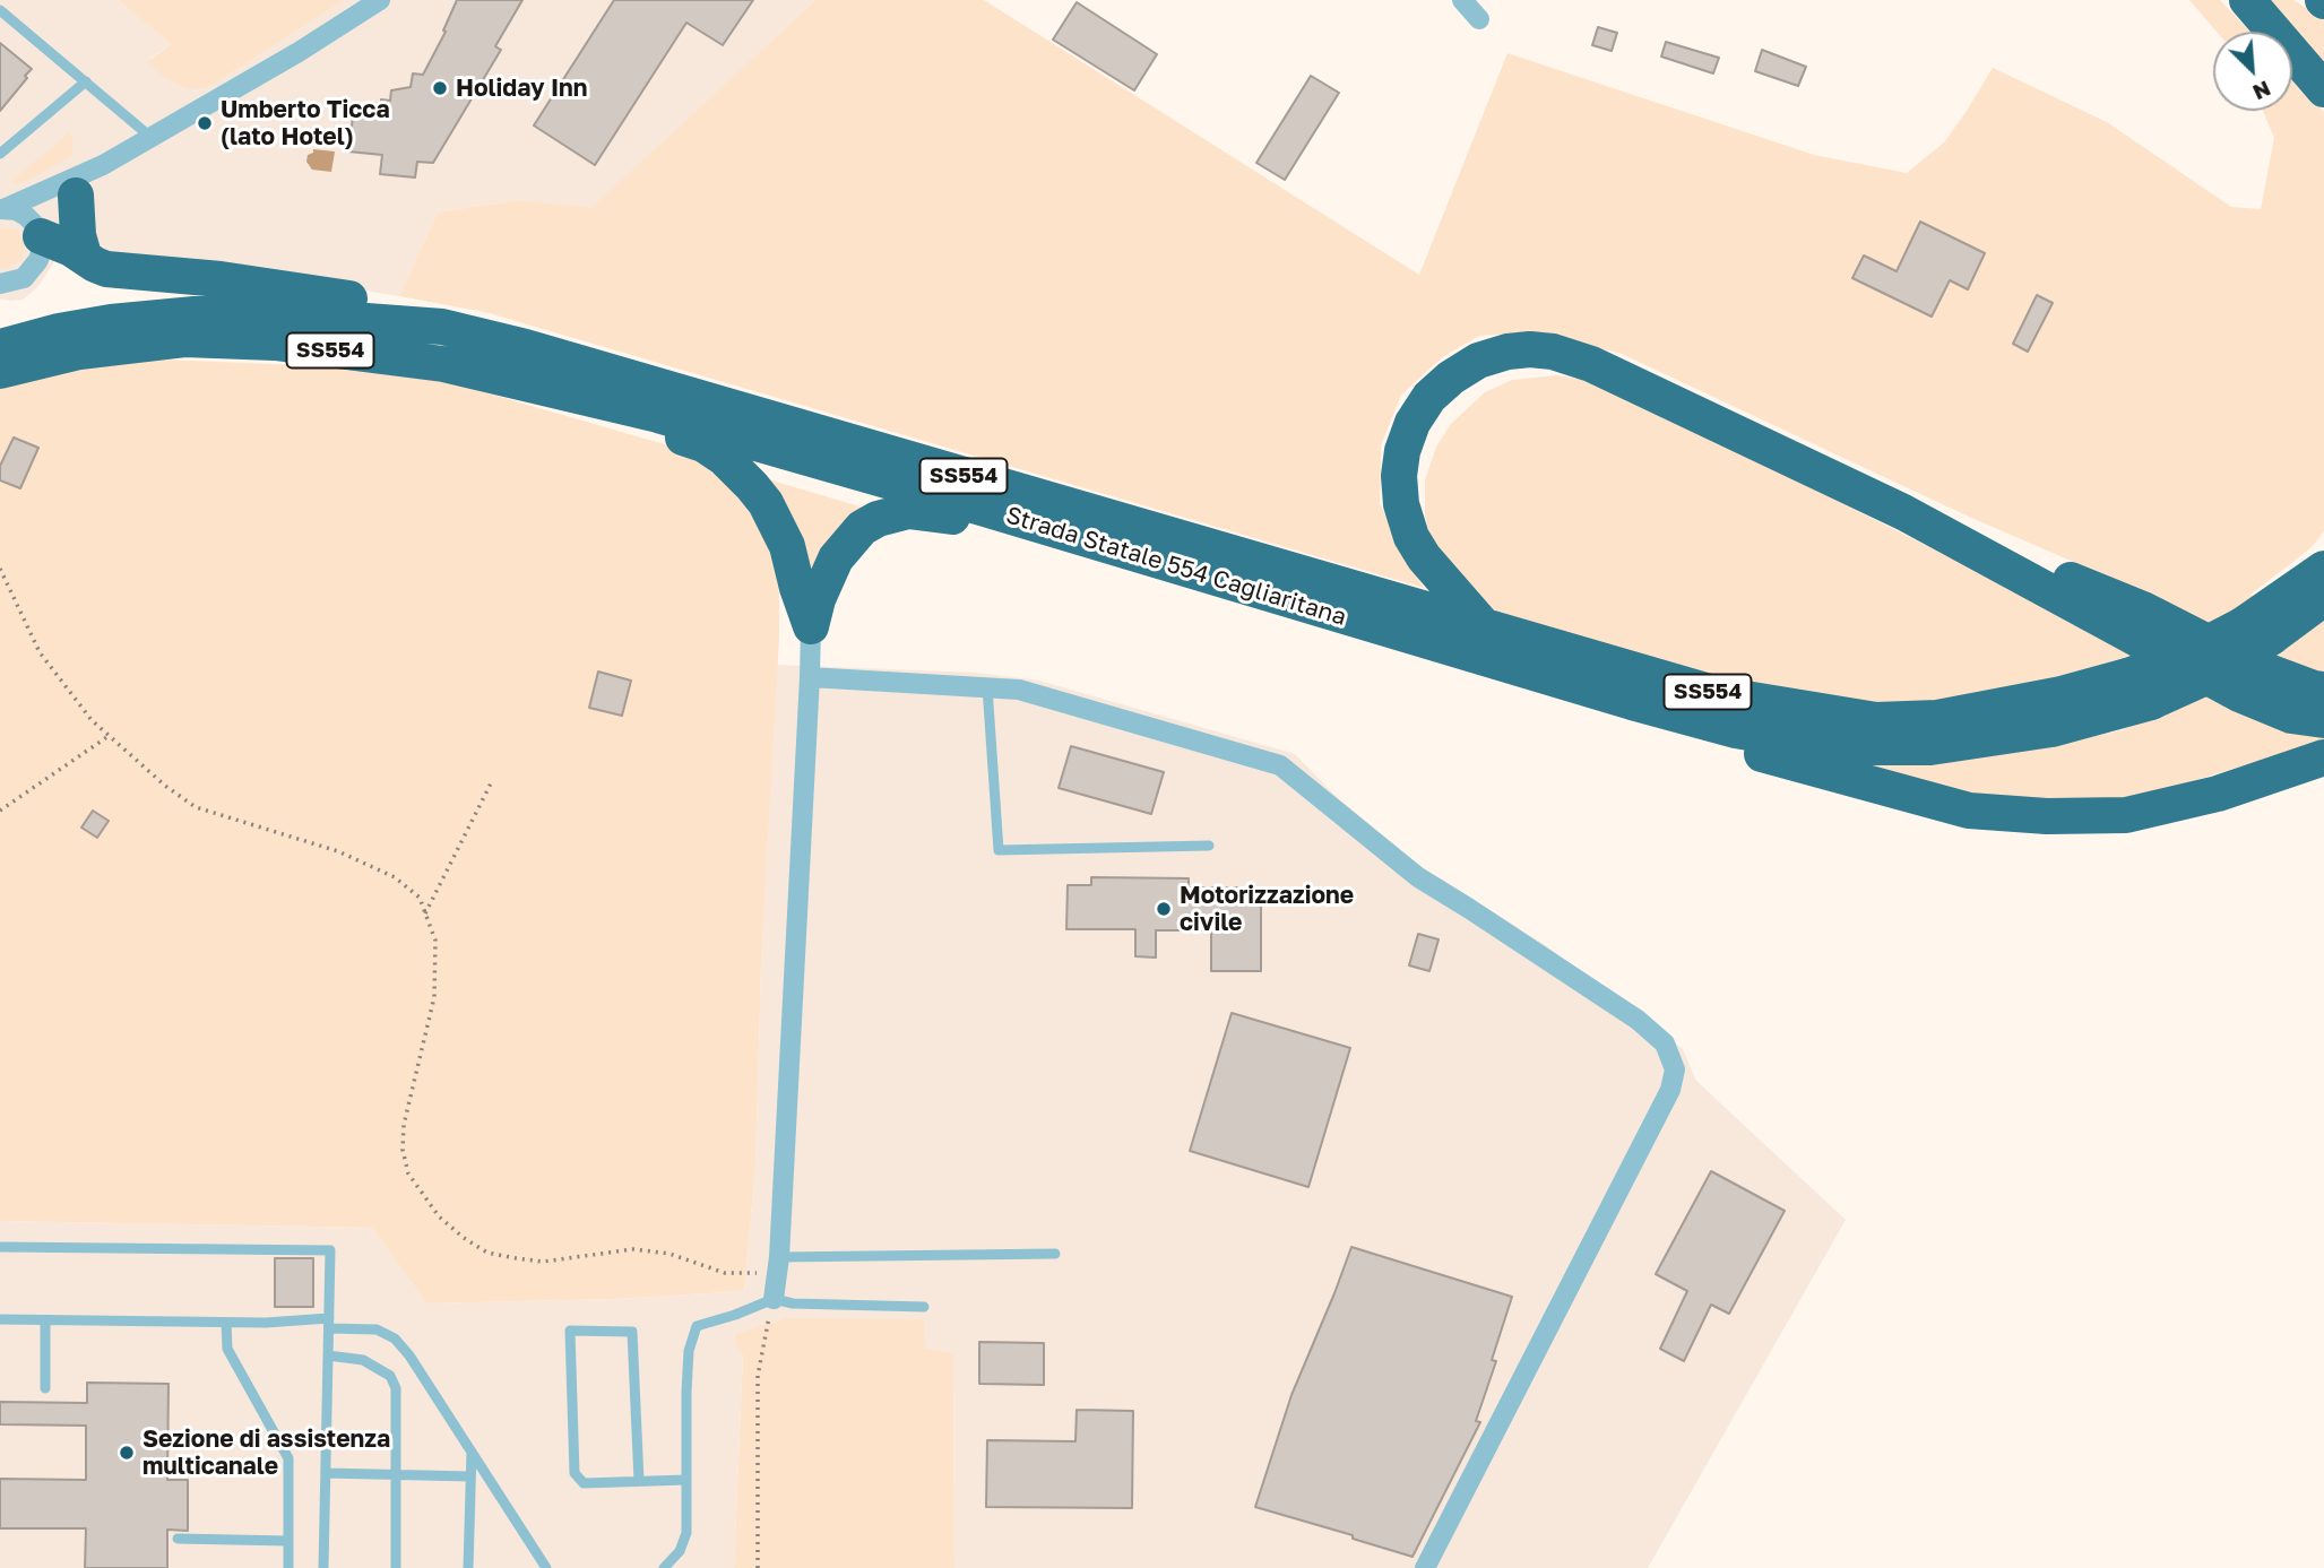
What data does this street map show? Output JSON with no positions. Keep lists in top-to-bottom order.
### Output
{
  "streets": {
    "highway": ["SS554", "Strada Statale 554 Cagliaritana"]
  },
  "places": [
    "Holiday Inn",
    "Umberto Ticca (lato Hotel)",
    "Motorizzazione civile",
    "Sezione di assistenza multicanale"
  ],
  "north": "bottom right"
}
